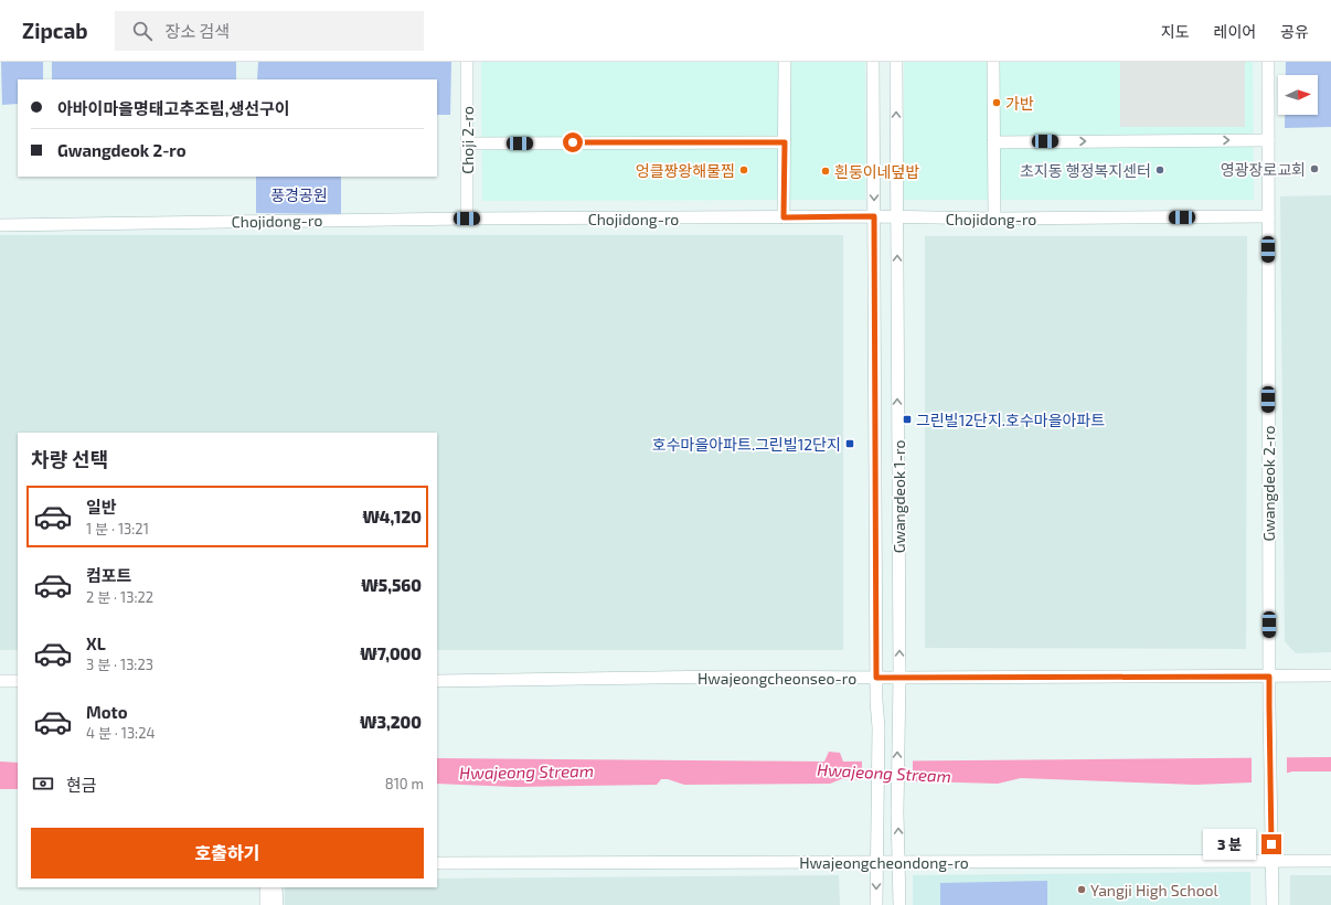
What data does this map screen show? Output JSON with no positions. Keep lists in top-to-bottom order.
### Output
{
  "streets": {
    "street": [
      "Choji 2-ro",
      "Chojidong-ro",
      "Gwangdeok 2-ro",
      "Gwangdeok 1-ro",
      "Hwajeongcheonseo-ro",
      "Hwajeongcheondong-ro"
    ]
  },
  "crossings": [
    ["Choji 2-ro", "Chojidong-ro"],
    ["Chojidong-ro", "Gwangdeok 2-ro"],
    ["Chojidong-ro", "Gwangdeok 1-ro"],
    ["Gwangdeok 2-ro", "Hwajeongcheonseo-ro"],
    ["Gwangdeok 2-ro", "Hwajeongcheondong-ro"],
    ["Gwangdeok 1-ro", "Hwajeongcheonseo-ro"],
    ["Gwangdeok 1-ro", "Hwajeongcheondong-ro"]
  ],
  "water": ["Hwajeong Stream"],
  "parks": ["풍경공원"],
  "places": {
    "other": [
      "가반",
      "영광장로교회",
      "엉클짱왕해물찜",
      "초지동 행정복지센터",
      "흰둥이네덮밥",
      "Yangji High School"
    ],
    "transit": ["그린빌12단지.호수마을아파트", "호수마을아파트.그린빌12단지"]
  },
  "north": "right",
  "page": {
    "header": "Zipcab",
    "search": "장소 검색",
    "nav": ["지도", "레이어", "공유"],
    "banner": ["아바이마을명태고추조림,생선구이", "Gwangdeok 2-ro"],
    "heading": "차량 선택",
    "list": [
      {
        "name": "일반",
        "note": "1 분 · 13:21",
        "value": "₩4,120"
      },
      {
        "name": "컴포트",
        "note": "2 분 · 13:22",
        "value": "₩5,560"
      },
      {
        "name": "XL",
        "note": "3 분 · 13:23",
        "value": "₩7,000"
      },
      {
        "name": "Moto",
        "note": "4 분 · 13:24",
        "value": "₩3,200"
      }
    ],
    "pay": ["현금", "810 m"],
    "buttons": "호출하기",
    "bubble": "3 분"
  }
}
